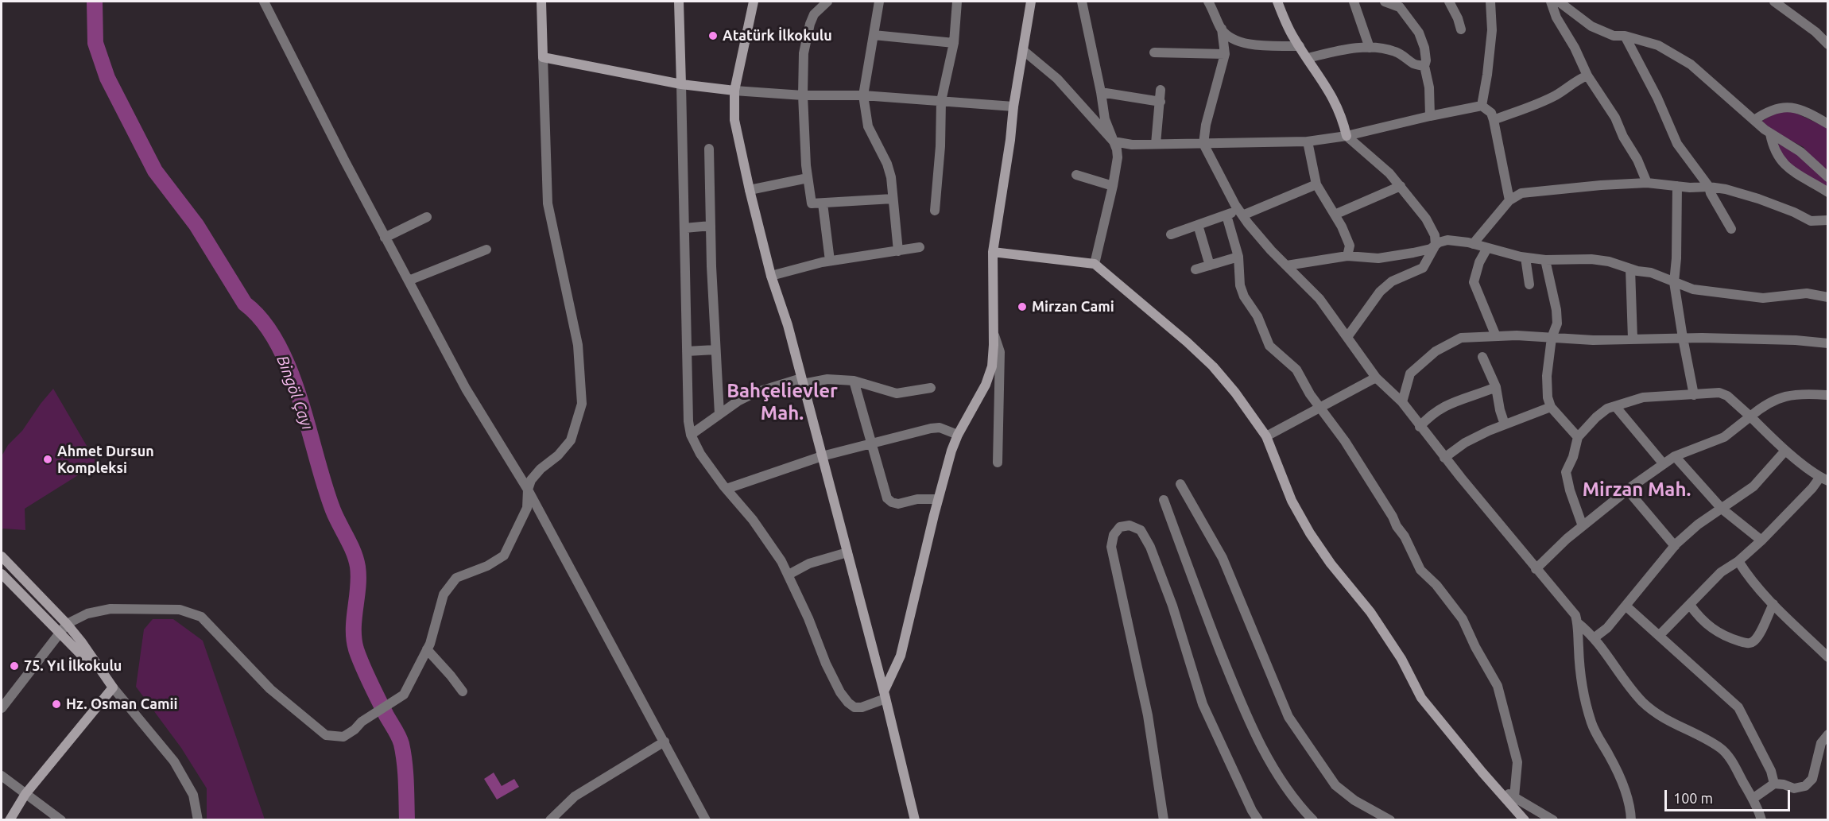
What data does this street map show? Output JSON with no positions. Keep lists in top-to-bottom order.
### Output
{
  "districts": ["Bahçelievler Mah.", "Mirzan Mah."],
  "water": ["Bingöl Çayı"],
  "places": [
    "Atatürk İlkokulu",
    "Mirzan Cami",
    "Ahmet Dursun Kompleksi",
    "75. Yıl İlkokulu",
    "Hz. Osman Camii"
  ],
  "scale_bar": "100 m"
}
